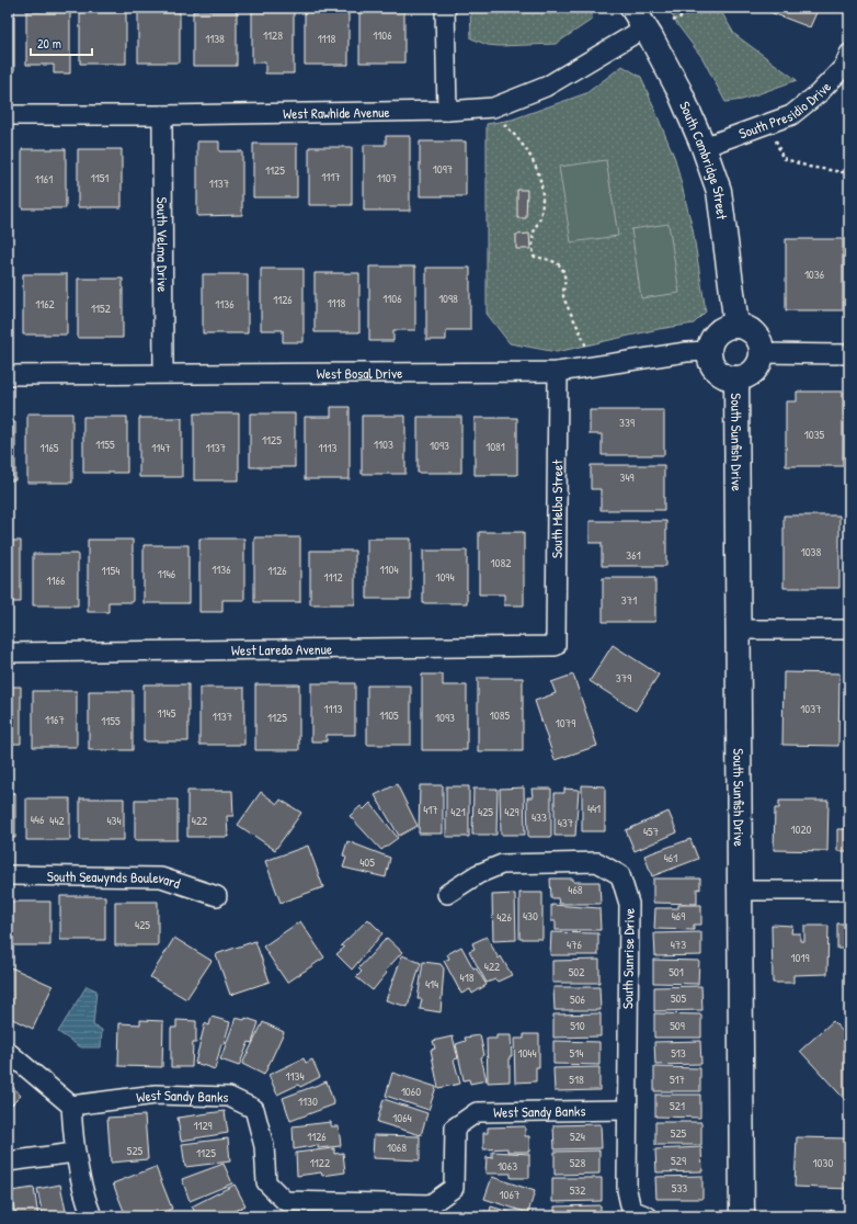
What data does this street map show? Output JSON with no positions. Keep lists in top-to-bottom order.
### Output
{
  "streets": {
    "street": [
      "South Presidio Drive",
      "West Rawhide Avenue",
      "South Cambridge Street",
      "South Velma Drive",
      "West Bosal Drive",
      "South Sunfish Drive",
      "South Melba Street",
      "West Laredo Avenue",
      "South Seawynds Boulevard",
      "South Sunrise Drive",
      "West Sandy Banks"
    ]
  },
  "crossings": [
    ["South Presidio Drive", "South Cambridge Street"],
    ["West Rawhide Avenue", "South Cambridge Street"],
    ["West Rawhide Avenue", "South Velma Drive"],
    ["South Cambridge Street", "West Bosal Drive"],
    ["South Cambridge Street", "South Sunfish Drive"],
    ["South Velma Drive", "West Bosal Drive"],
    ["West Bosal Drive", "South Sunfish Drive"],
    ["West Bosal Drive", "South Melba Street"],
    ["South Melba Street", "West Laredo Avenue"],
    ["South Sunrise Drive", "West Sandy Banks"]
  ],
  "house_numbers": [
    "1128",
    "1106",
    "1138",
    "1118",
    "1097",
    "1125",
    "1117",
    "1151",
    "1107",
    "1161",
    "1137",
    "1036",
    "1106",
    "1098",
    "1126",
    "1118",
    "1162",
    "1136",
    "1152",
    "339",
    "1035",
    "1125",
    "1155",
    "1103",
    "1093",
    "1081",
    "1165",
    "1147",
    "1137",
    "1113",
    "349",
    "1038",
    "361",
    "1082",
    "1136",
    "1104",
    "1154",
    "1126",
    "1146",
    "1112",
    "1094",
    "1166",
    "371",
    "379",
    "1113",
    "1037",
    "1145",
    "1105",
    "1085",
    "1137",
    "1125",
    "1093",
    "1167",
    "1155",
    "1079",
    "441",
    "417",
    "421",
    "425",
    "429",
    "433",
    "446",
    "442",
    "434",
    "422",
    "437",
    "1020",
    "457",
    "461",
    "405",
    "468",
    "430",
    "469",
    "426",
    "425",
    "476",
    "473",
    "1019",
    "422",
    "502",
    "501",
    "418",
    "414",
    "505",
    "506",
    "510",
    "509",
    "1044",
    "514",
    "513",
    "1134",
    "518",
    "517",
    "1060",
    "1130",
    "521",
    "1064",
    "1129",
    "525",
    "1126",
    "524",
    "1068",
    "525",
    "1125",
    "529",
    "1122",
    "528",
    "1030",
    "1063",
    "533",
    "532",
    "1067"
  ],
  "scale_bar": "20 m"
}
